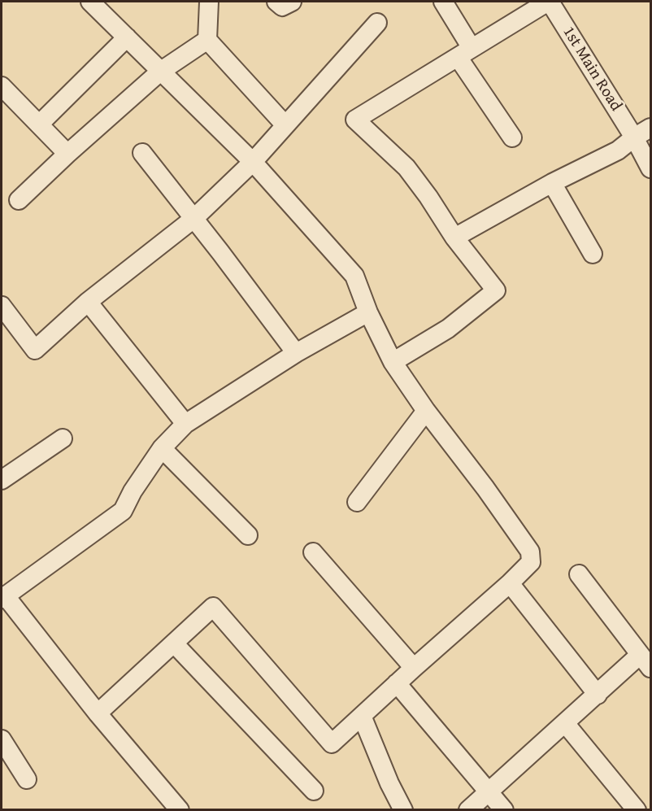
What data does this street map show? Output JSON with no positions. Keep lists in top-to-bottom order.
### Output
{
  "streets": {
    "street": ["1st Main Road"]
  }
}
